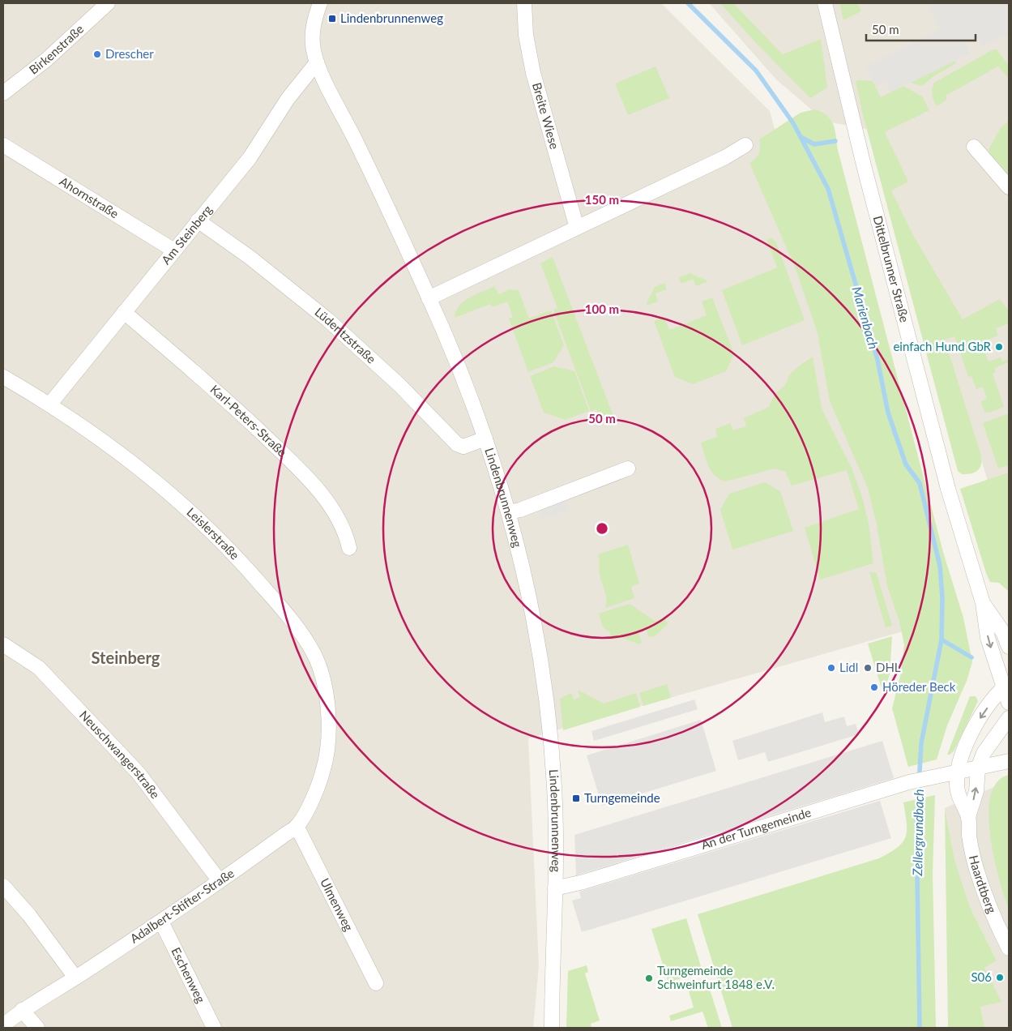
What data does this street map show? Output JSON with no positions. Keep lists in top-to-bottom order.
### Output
{
  "streets": {
    "street": [
      "Birkenstraße",
      "Breite Wiese",
      "Ahornstraße",
      "Am Steinberg",
      "Dittelbrunner Straße",
      "Lüderitzstraße",
      "Karl-Peters-Straße",
      "Lindenbrunnenweg",
      "Leislerstraße",
      "Neuschwangerstraße",
      "An der Turngemeinde",
      "Haardtberg",
      "Ulmenweg",
      "Adalbert-Stifter-Straße",
      "Eschenweg"
    ]
  },
  "crossings": [
    ["Ahornstraße", "Am Steinberg"],
    ["Am Steinberg", "Lüderitzstraße"],
    ["Am Steinberg", "Karl-Peters-Straße"],
    ["Am Steinberg", "Lindenbrunnenweg"],
    ["Am Steinberg", "Leislerstraße"],
    ["Lüderitzstraße", "Lindenbrunnenweg"],
    ["Lindenbrunnenweg", "An der Turngemeinde"],
    ["Leislerstraße", "Adalbert-Stifter-Straße"],
    ["Neuschwangerstraße", "Adalbert-Stifter-Straße"],
    ["An der Turngemeinde", "Haardtberg"],
    ["Ulmenweg", "Adalbert-Stifter-Straße"],
    ["Adalbert-Stifter-Straße", "Eschenweg"]
  ],
  "districts": ["Steinberg"],
  "water": ["Marienbach", "Zellergrundbach"],
  "places": {
    "transit": ["Lindenbrunnenweg", "Turngemeinde"],
    "other": [
      "Drescher",
      "einfach Hund GbR",
      "Lidl",
      "DHL",
      "Höreder Beck",
      "S06",
      "Turngemeinde Schweinfurt 1848 e.V."
    ]
  },
  "scale_bar": "50 m",
  "rings": ["150 m", "100 m", "50 m"]
}
